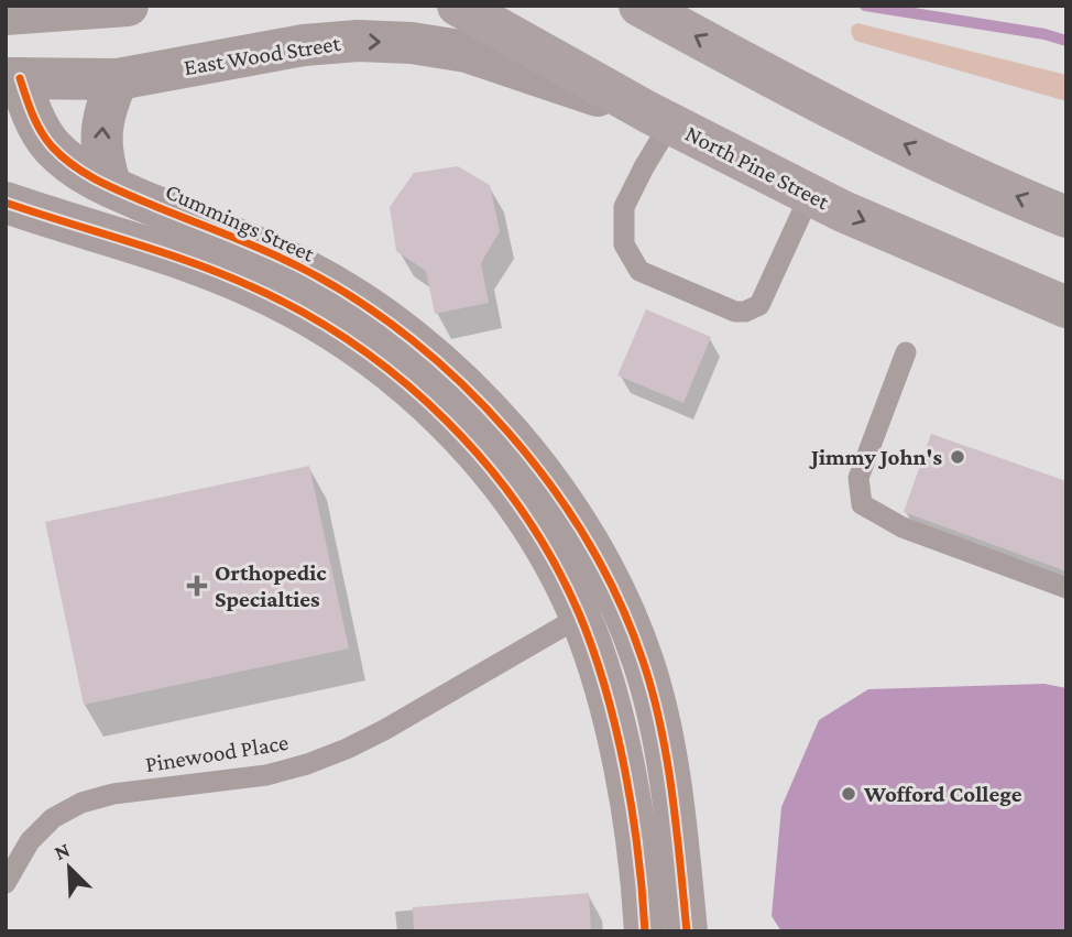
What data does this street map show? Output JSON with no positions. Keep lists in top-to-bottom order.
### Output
{
  "streets": {
    "highway": ["North Pine Street"],
    "street": ["East Wood Street", "Cummings Street"],
    "lane": ["Pinewood Place"]
  },
  "crossings": [
    ["East Wood Street", "North Pine Street"],
    ["East Wood Street", "Cummings Street"],
    ["Cummings Street", "Pinewood Place"]
  ],
  "one_way": ["East Wood Street"],
  "places": {
    "other": ["Jimmy John's", "Wofford College"],
    "health": ["Orthopedic Specialties"]
  },
  "north": "top left"
}
